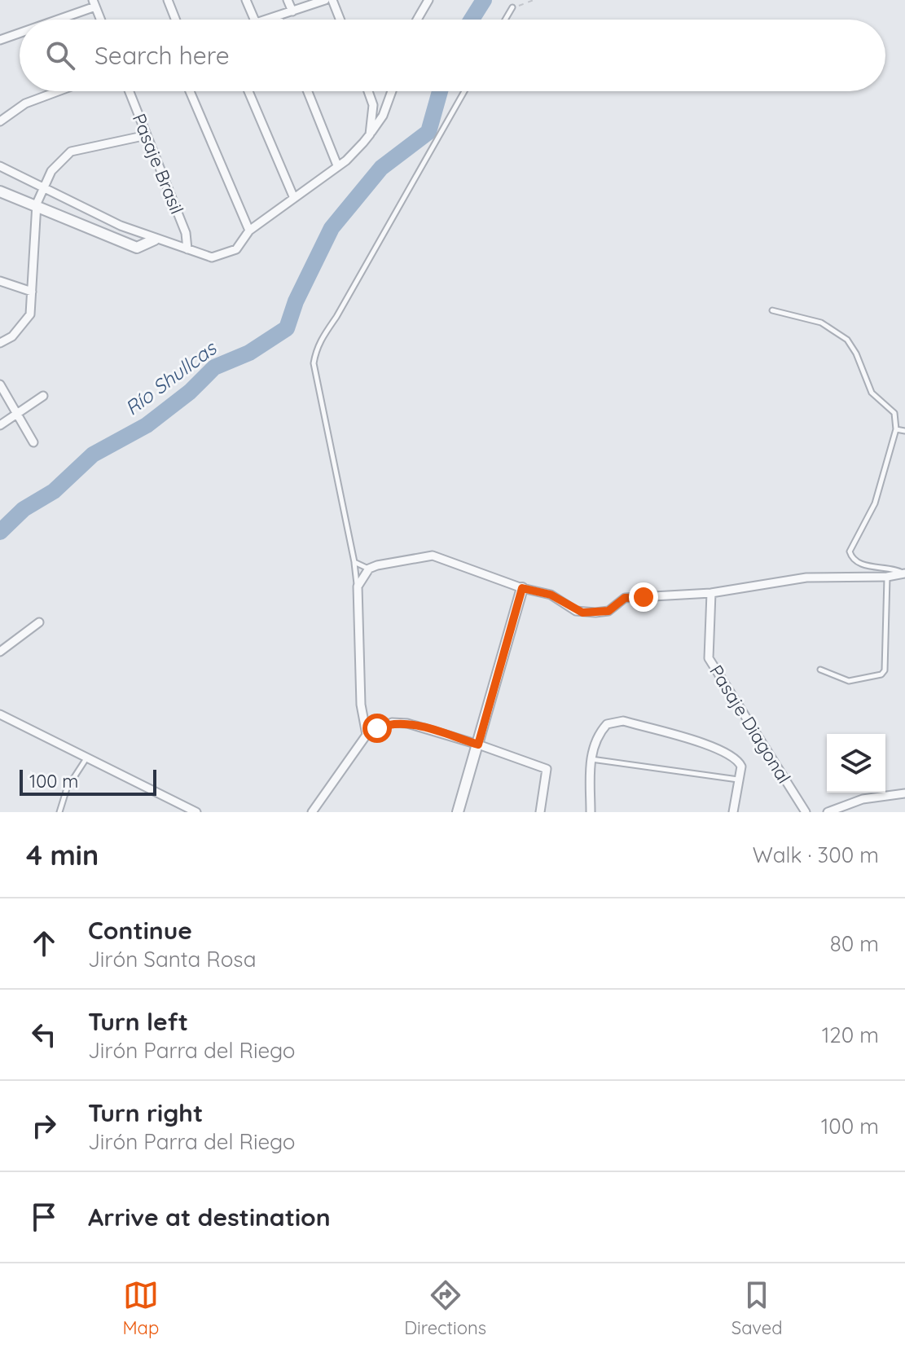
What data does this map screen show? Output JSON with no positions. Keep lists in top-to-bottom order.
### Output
{
  "streets": {
    "street": ["Pasaje Brasil", "Pasaje Diagonal"]
  },
  "water": ["Río Shullcas"],
  "scale_bar": "100 m",
  "page": {
    "search": "Search here",
    "scale": "100 m",
    "heading": ["4 min", "Walk · 300 m"],
    "list": [
      ["Continue", "Jirón Santa Rosa", "80 m"],
      ["Turn left", "Jirón Parra del Riego", "120 m"],
      ["Turn right", "Jirón Parra del Riego", "100 m"],
      "Arrive at destination"
    ],
    "nav": ["Map", "Directions", "Saved"]
  }
}
